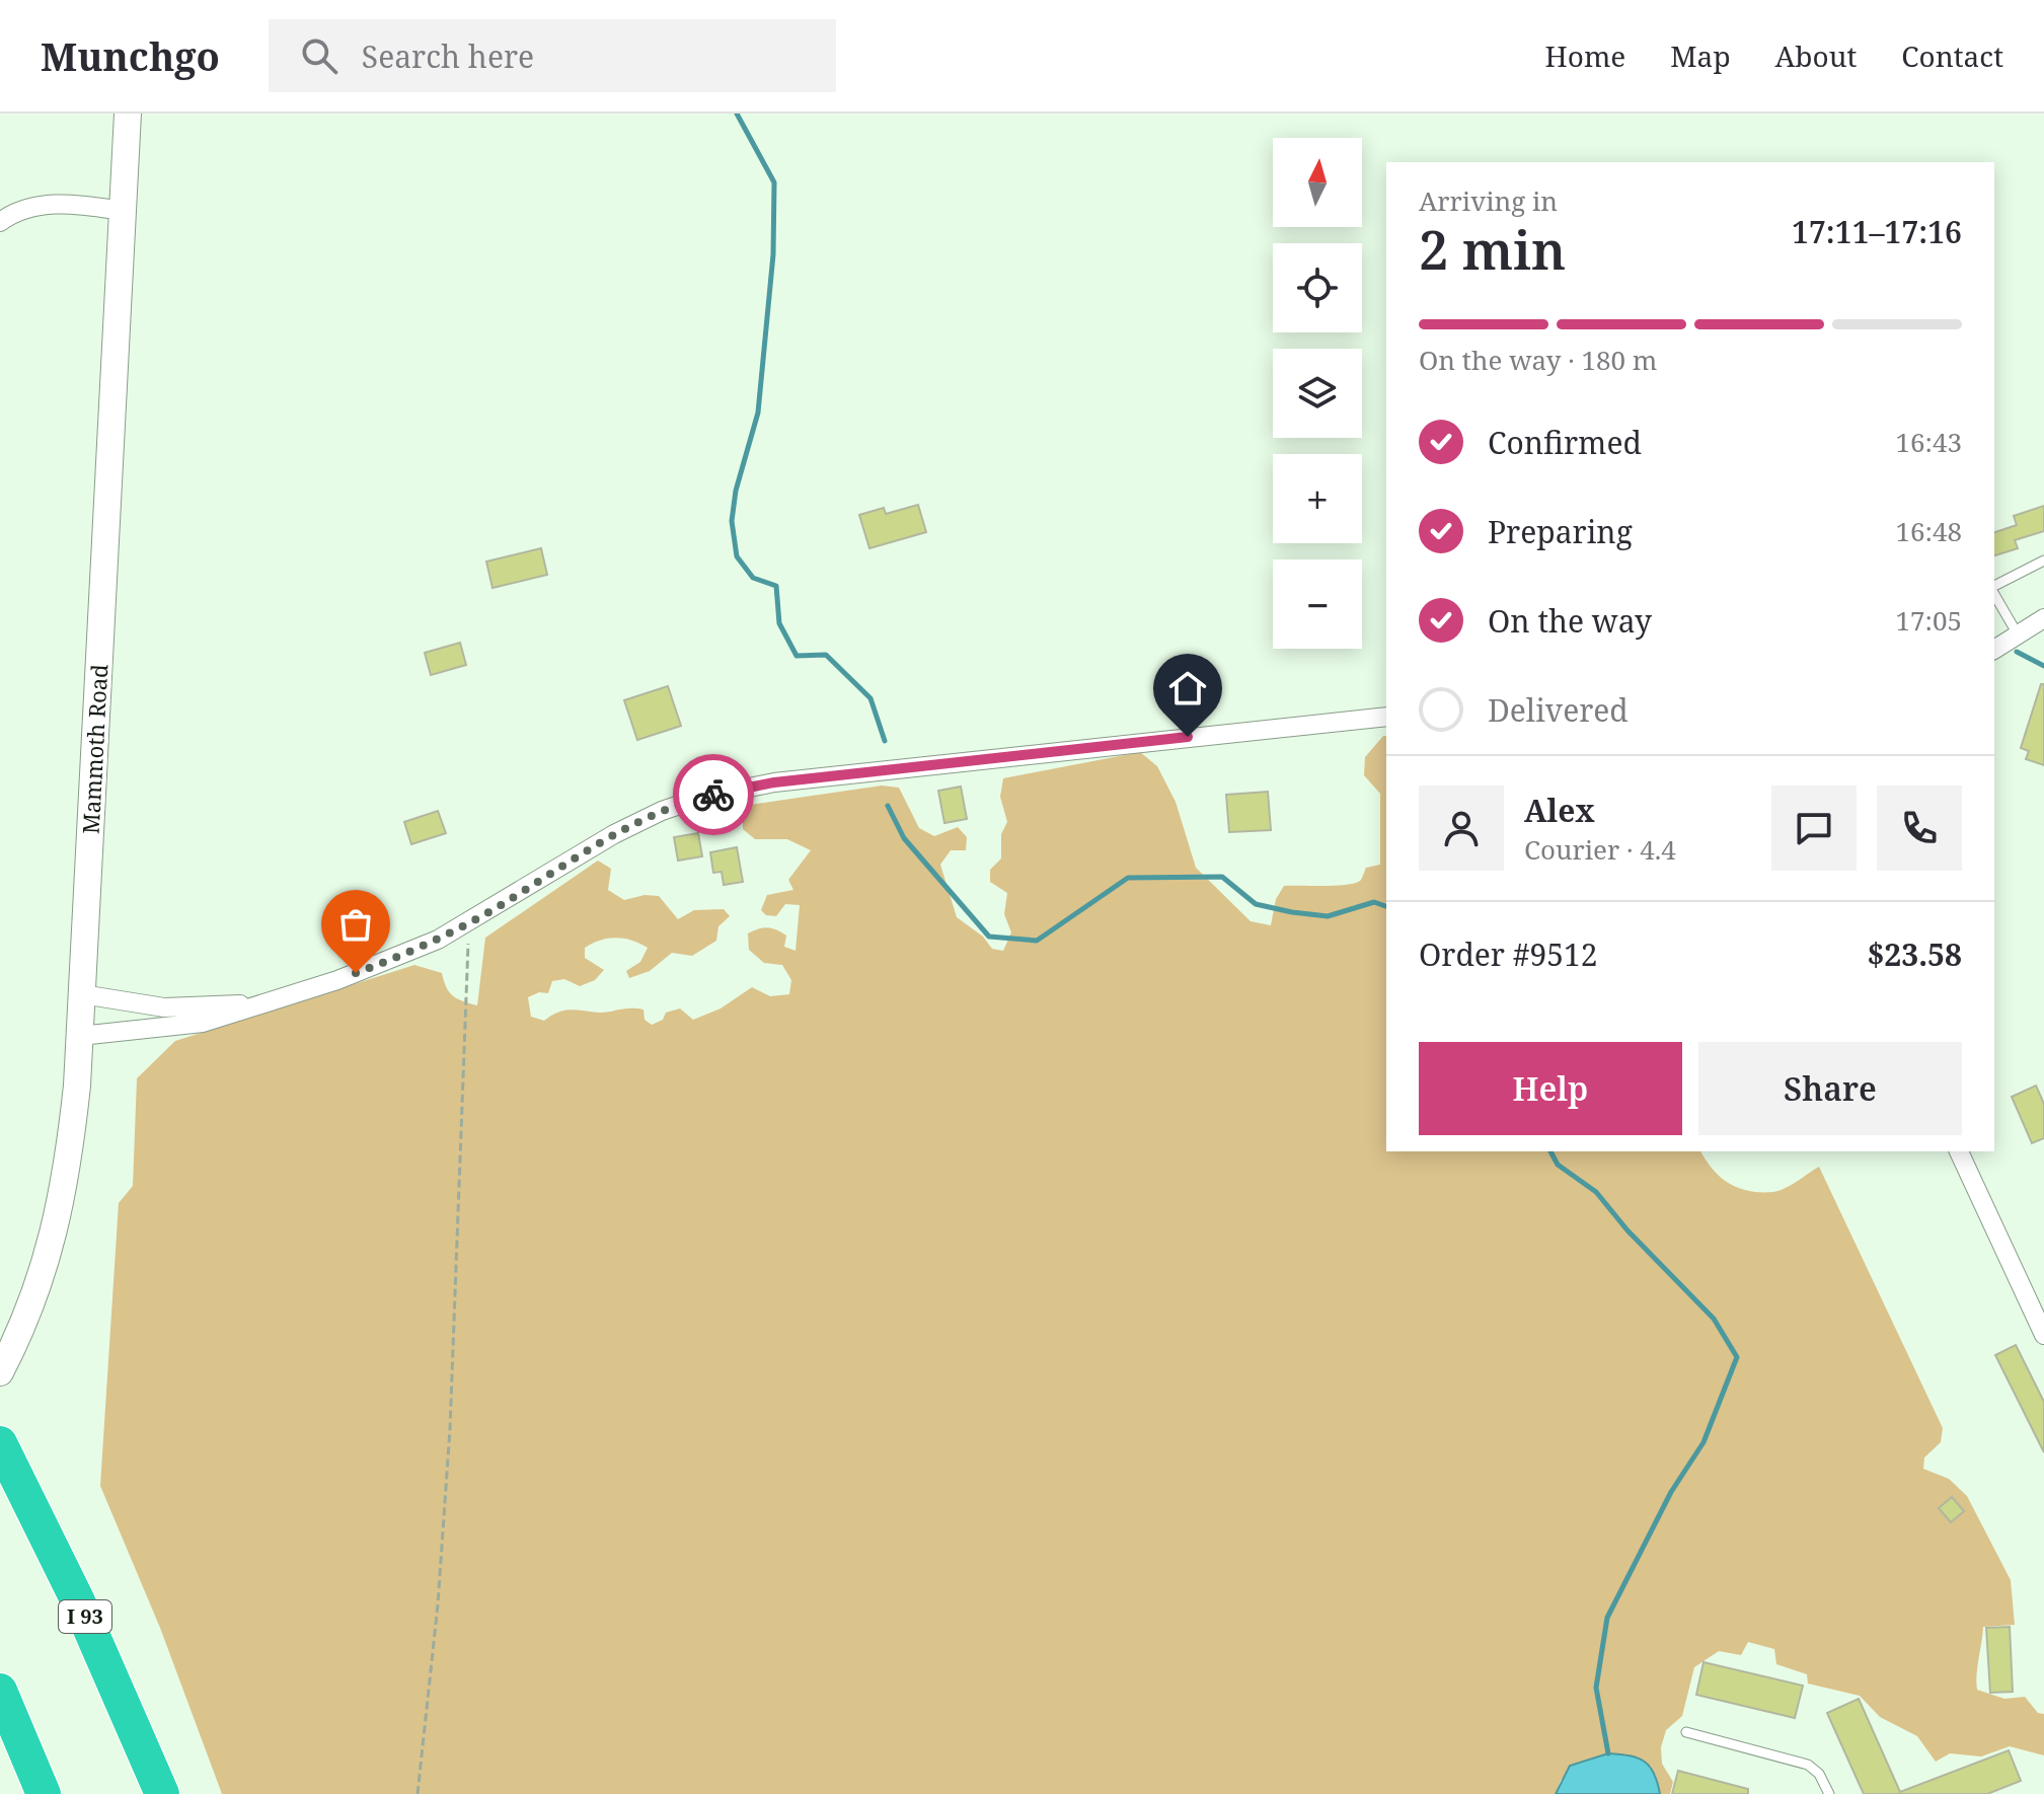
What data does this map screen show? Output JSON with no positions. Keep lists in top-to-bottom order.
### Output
{
  "streets": {
    "highway": ["I 93"],
    "main road": ["Mammoth Road"]
  },
  "north": "top",
  "page": {
    "header": "Munchgo",
    "search": "Search here",
    "nav": [
      "Home",
      "Map",
      "About",
      "Contact"
    ],
    "map_buttons": ["+", "−"],
    "heading": ["2 min", "Arriving in", "17:11–17:16"],
    "panel": [
      "Alex",
      "Courier · 4.4",
      "Order #9512",
      "$23.58"
    ],
    "bar": "On the way · 180 m",
    "list": [
      ["Confirmed", "16:43"],
      ["Preparing", "16:48"],
      ["On the way", "17:05"],
      "Delivered"
    ],
    "buttons": ["Help", "Share"]
  }
}
